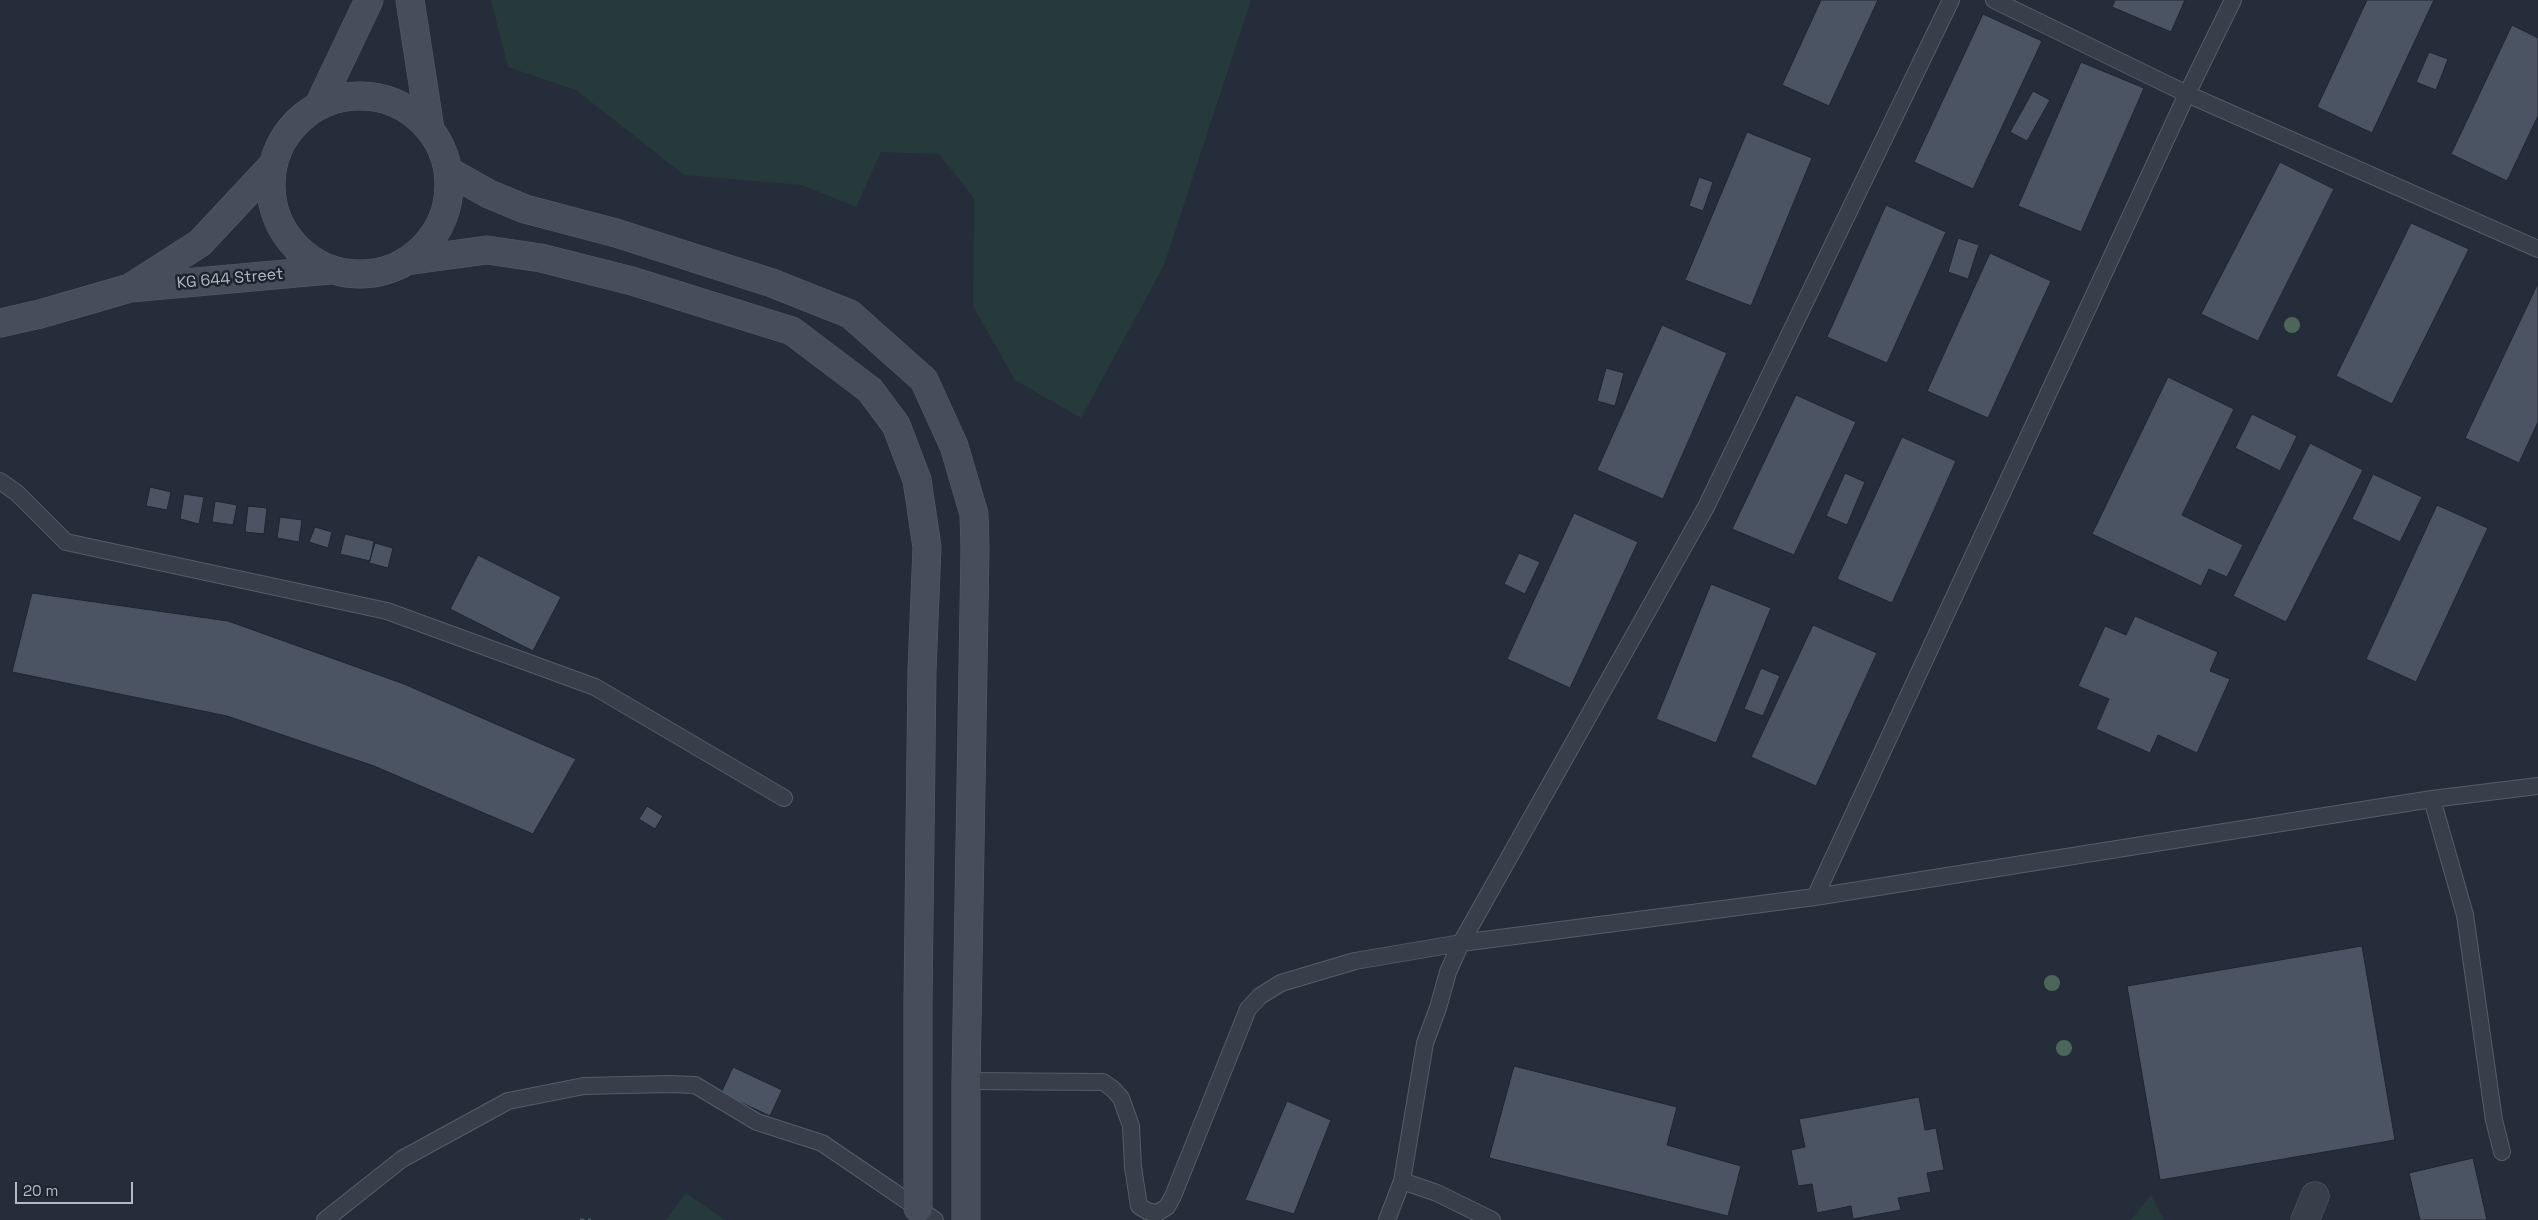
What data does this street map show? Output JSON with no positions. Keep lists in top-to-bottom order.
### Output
{
  "streets": {
    "main road": ["KG 644 Street"]
  },
  "scale_bar": "20 m"
}
